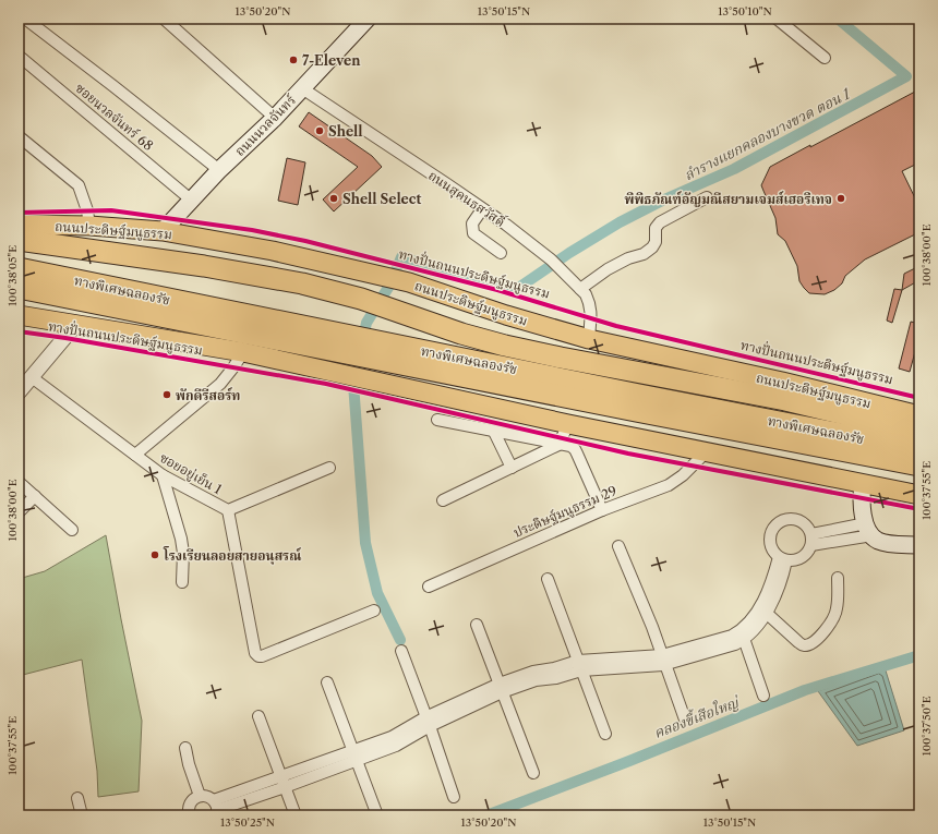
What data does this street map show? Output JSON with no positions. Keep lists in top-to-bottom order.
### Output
{
  "streets": {
    "highway": ["ทางพิเศษฉลองรัช"],
    "main road": ["ถนนนวลจันทร์", "ถนนประดิษฐ์มนูธรรม"],
    "street": [
      "ซอยนวลจันทร์ 68",
      "ถนนสุคนธสวัสดิ์",
      "ซอยอยู่เย็น 1",
      "ประดิษฐ์มนูธรรม 29"
    ],
    "cycle path": ["ทางปั่นถนนประดิษฐ์มนูธรรม"]
  },
  "crossings": [
    ["ซอยนวลจันทร์ 68", "ถนนนวลจันทร์"],
    ["ถนนนวลจันทร์", "ถนนสุคนธสวัสดิ์"],
    ["ถนนนวลจันทร์", "ถนนประดิษฐ์มนูธรรม"],
    ["ถนนสุคนธสวัสดิ์", "ถนนประดิษฐ์มนูธรรม"]
  ],
  "water": ["ลำรางแยกคลองบางขวด ตอน 1", "คลองขี้เสือใหญ่"],
  "places": [
    "7-Eleven",
    "Shell",
    "Shell Select",
    "พิพิธภัณฑ์อัญมณีสยามเจมส์เฮอริเทจ",
    "พักดีรีสอร์ท",
    "โรงเรียนลอยสายอนุสรณ์"
  ],
  "coordinates": [
    "13°50'20\"N",
    "13°50'15\"N",
    "13°50'10\"N",
    "100°38'00\"E",
    "100°38'05\"E",
    "100°37'55\"E",
    "100°37'50\"E",
    "13°50'25\"N"
  ]
}
